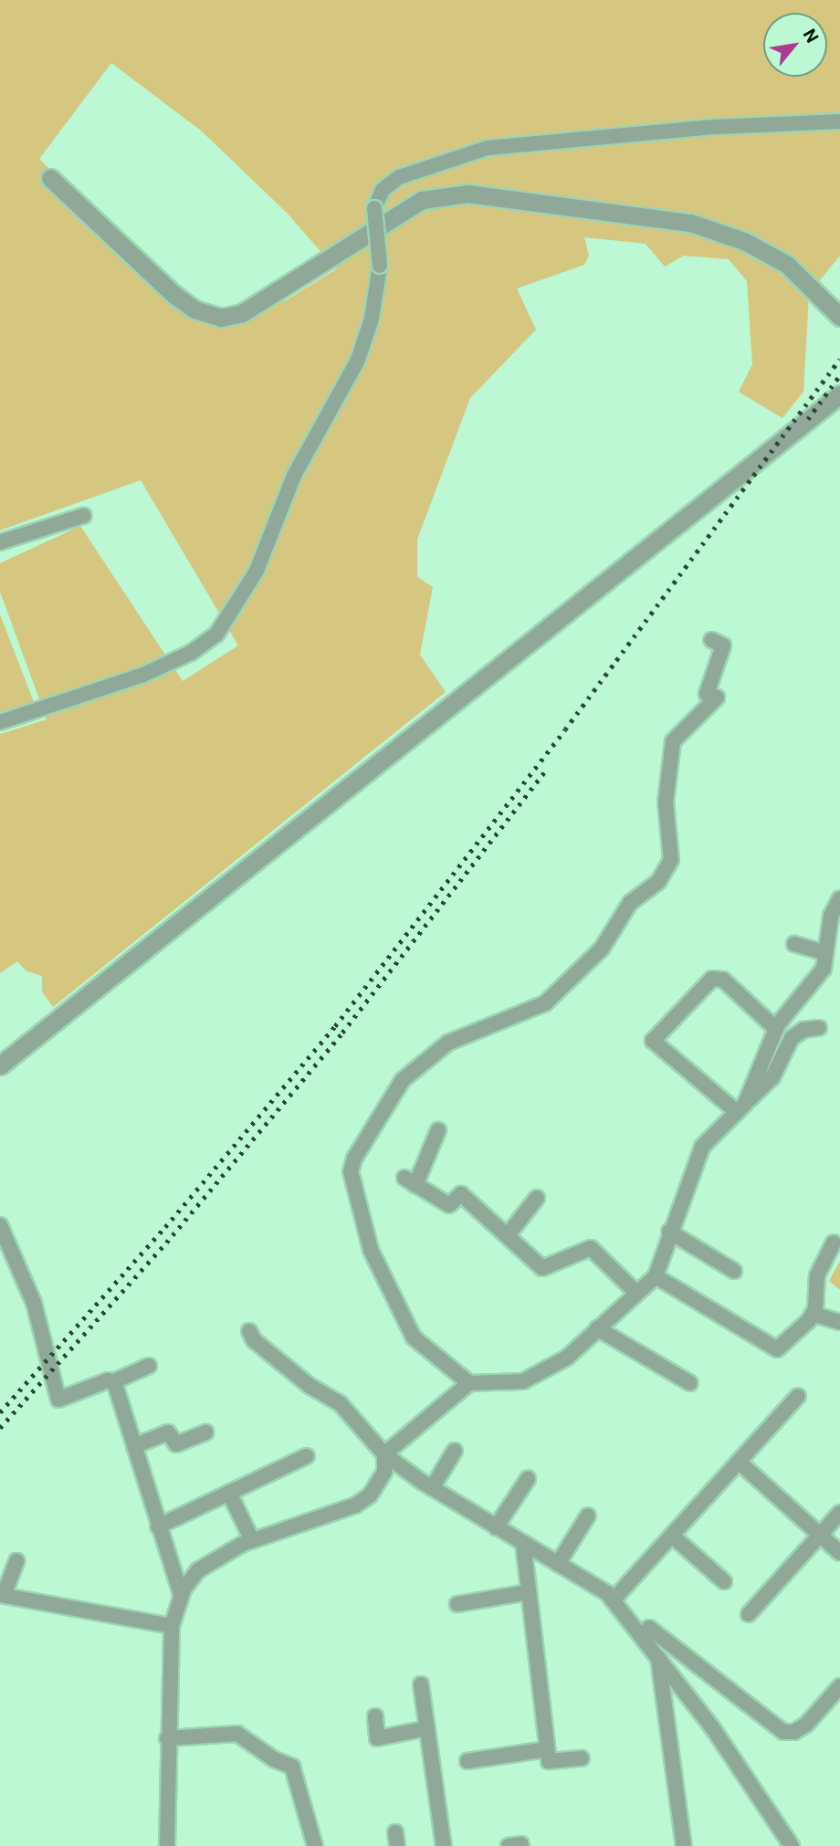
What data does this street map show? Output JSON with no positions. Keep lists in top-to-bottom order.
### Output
{
  "north": "top right"
}
